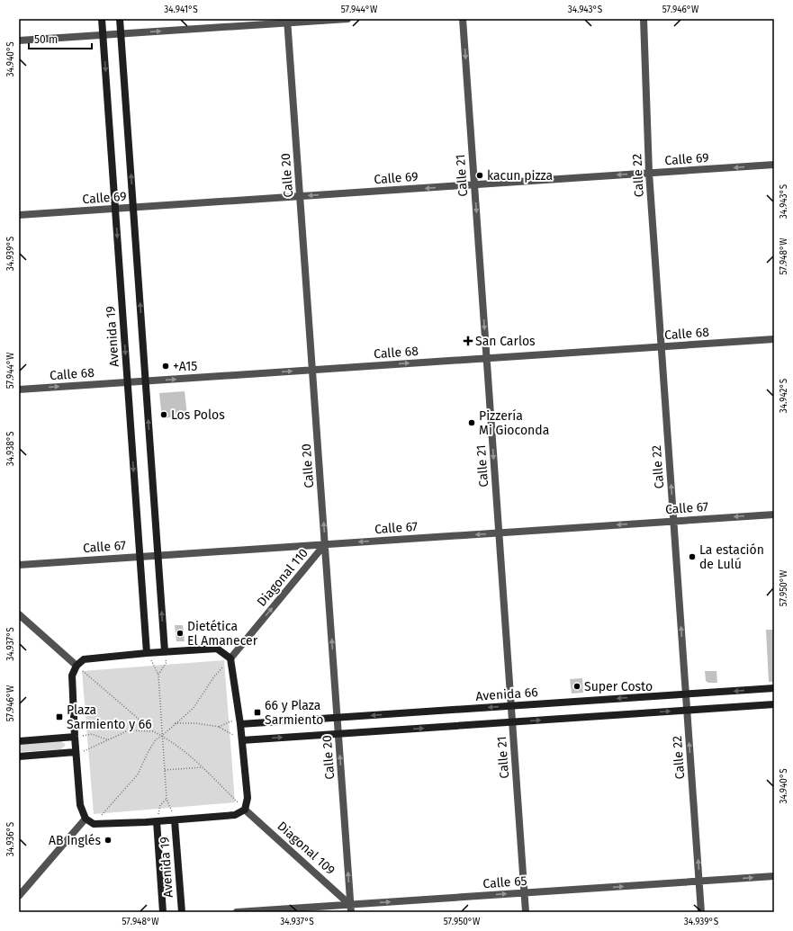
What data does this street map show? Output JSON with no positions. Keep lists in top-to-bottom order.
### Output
{
  "streets": {
    "main road": ["Avenida 19", "Avenida 66"],
    "street": [
      "Calle 69",
      "Calle 20",
      "Calle 21",
      "Calle 22",
      "Calle 68",
      "Calle 67",
      "Diagonal 110",
      "Diagonal 109",
      "Calle 65"
    ]
  },
  "crossings": [
    ["Calle 69", "Calle 20"],
    ["Calle 69", "Calle 21"],
    ["Calle 69", "Calle 22"],
    ["Calle 69", "Avenida 19"],
    ["Calle 20", "Calle 68"],
    ["Calle 20", "Calle 67"],
    ["Calle 20", "Diagonal 110"],
    ["Calle 20", "Avenida 66"],
    ["Calle 20", "Diagonal 109"],
    ["Calle 20", "Calle 65"],
    ["Calle 21", "Calle 68"],
    ["Calle 21", "Calle 67"],
    ["Calle 21", "Avenida 66"],
    ["Calle 21", "Calle 65"],
    ["Calle 22", "Calle 68"],
    ["Calle 22", "Calle 67"],
    ["Calle 22", "Avenida 66"],
    ["Calle 22", "Calle 65"],
    ["Calle 68", "Avenida 19"],
    ["Avenida 19", "Calle 67"],
    ["Calle 67", "Diagonal 110"],
    ["Diagonal 109", "Calle 65"]
  ],
  "one_way": [
    "Calle 69",
    "Calle 20",
    "Calle 21",
    "Calle 22",
    "Calle 68",
    "Calle 67",
    "Diagonal 110",
    "Calle 65"
  ],
  "places": {
    "other": [
      "kacun pizza",
      "+A15",
      "Los Polos",
      "Pizzería Mi Gioconda",
      "La estación de Lulú",
      "Dietética El Amanecer",
      "Super Costo",
      "AB Inglés"
    ],
    "health": ["San Carlos"],
    "transit": ["66 y Plaza Sarmiento", "Plaza Sarmiento y 66"]
  },
  "scale_bar": "50 m",
  "coordinates": [
    "34.941°S",
    "57.944°W",
    "34.943°S",
    "57.946°W",
    "34.940°S",
    "34.939°S",
    "57.948°W",
    "34.942°S",
    "34.938°S",
    "57.950°W",
    "34.937°S",
    "34.936°S"
  ]
}
